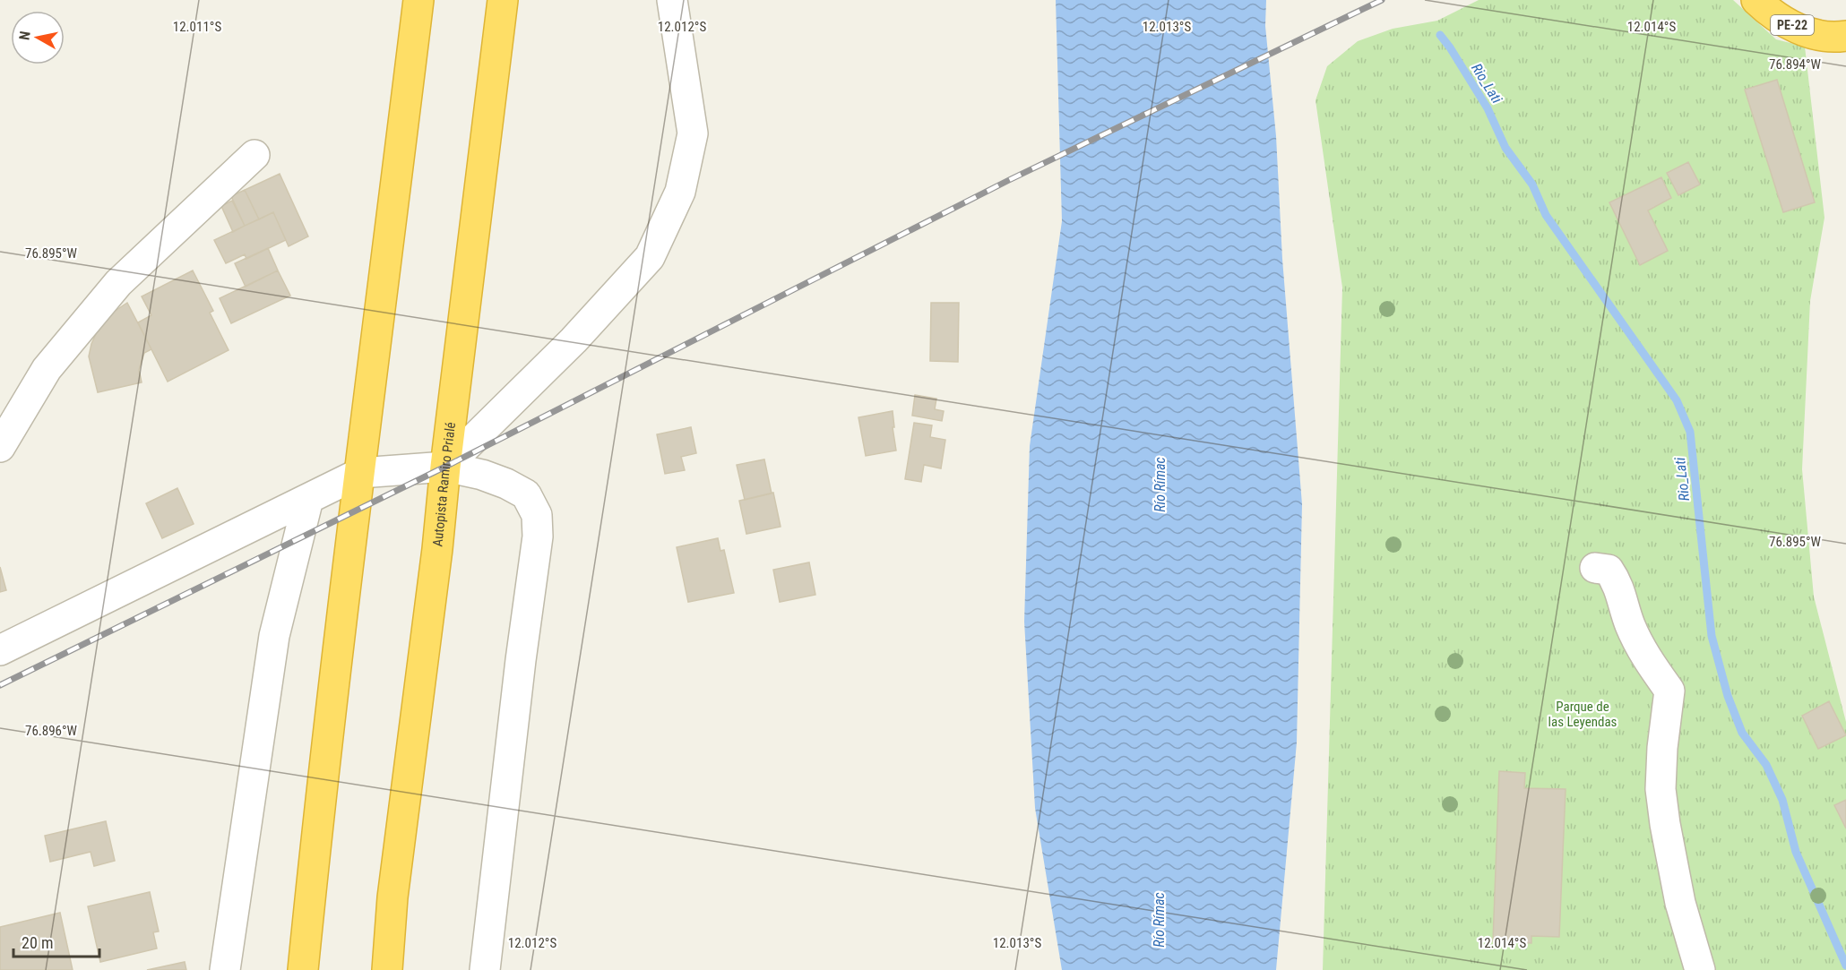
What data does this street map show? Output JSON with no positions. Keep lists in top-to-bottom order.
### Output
{
  "streets": {
    "highway": ["PE-22", "Autopista Ramiro Prialé"]
  },
  "water": ["Rio_Lati", "Río Rímac"],
  "parks": ["Parque de las Leyendas"],
  "scale_bar": "20 m",
  "north": "left",
  "coordinates": [
    "12.011°S",
    "12.012°S",
    "12.013°S",
    "12.014°S",
    "76.894°W",
    "76.895°W",
    "76.896°W"
  ]
}
